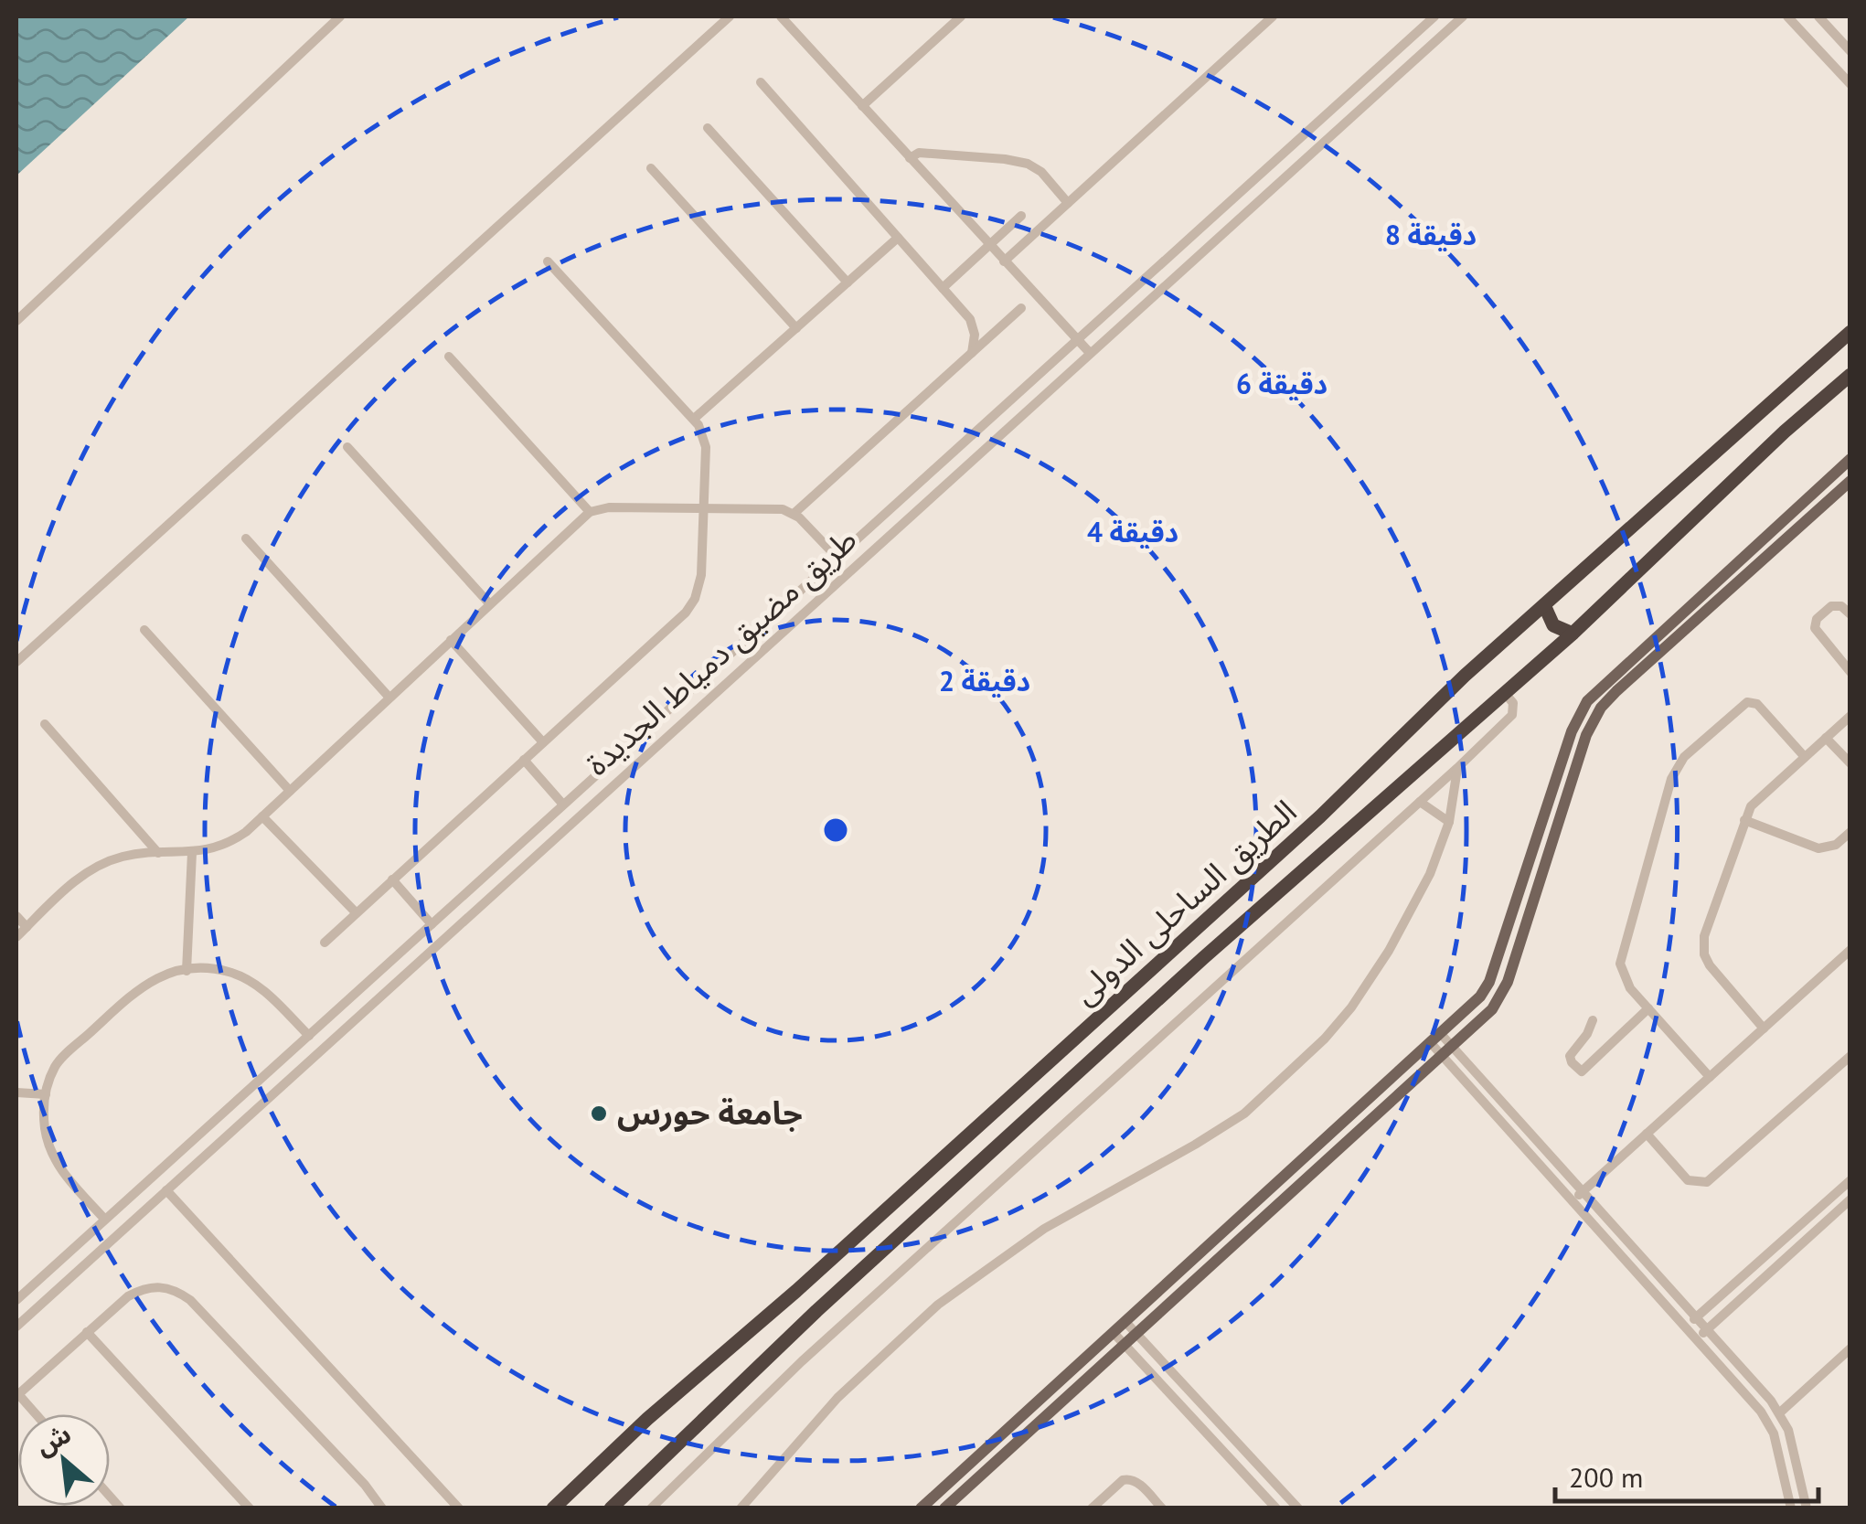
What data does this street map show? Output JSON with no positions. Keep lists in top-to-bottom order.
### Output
{
  "streets": {
    "highway": ["الطريق الساحلى الدولى"],
    "street": ["طريق مضيق دمياط الجديدة"]
  },
  "places": ["جامعة حورس"],
  "scale_bar": "200 m",
  "north": "top left",
  "rings": [
    "8 دقيقة",
    "6 دقيقة",
    "4 دقيقة",
    "2 دقيقة"
  ]
}
